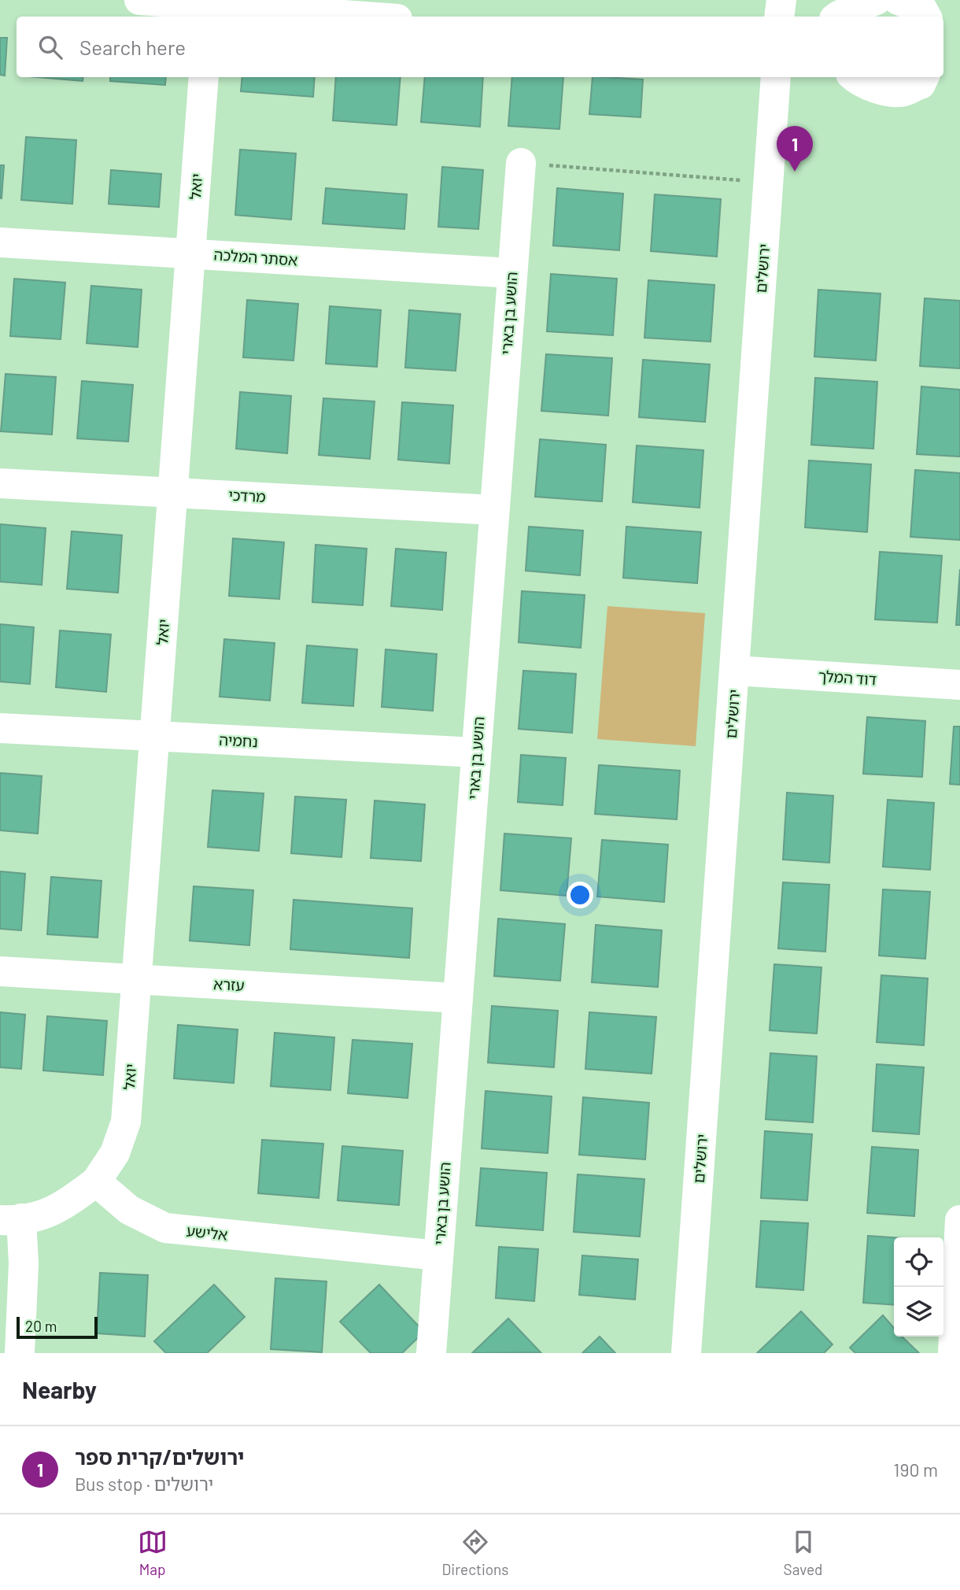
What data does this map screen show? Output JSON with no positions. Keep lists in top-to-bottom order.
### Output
{
  "streets": {
    "street": [
      "יואל",
      "אסתר המלכה",
      "ירושלים",
      "הושע בן בארי",
      "מרדכי",
      "דוד המלך",
      "נחמיה",
      "עזרא",
      "אלישע"
    ]
  },
  "crossings": [
    ["יואל", "אסתר המלכה"],
    ["יואל", "מרדכי"],
    ["יואל", "נחמיה"],
    ["יואל", "עזרא"],
    ["יואל", "אלישע"],
    ["אסתר המלכה", "הושע בן בארי"],
    ["ירושלים", "דוד המלך"],
    ["הושע בן בארי", "מרדכי"],
    ["הושע בן בארי", "נחמיה"],
    ["הושע בן בארי", "עזרא"],
    ["הושע בן בארי", "אלישע"]
  ],
  "scale_bar": "20 m",
  "page": {
    "search": "Search here",
    "pins": "1",
    "scale": "20 m",
    "heading": "Nearby",
    "list": [
      {
        "mark": "1",
        "name": "ירושלים/קרית ספר",
        "note": "Bus stop · ירושלים",
        "value": "190 m"
      }
    ],
    "nav": ["Map", "Directions", "Saved"]
  }
}
